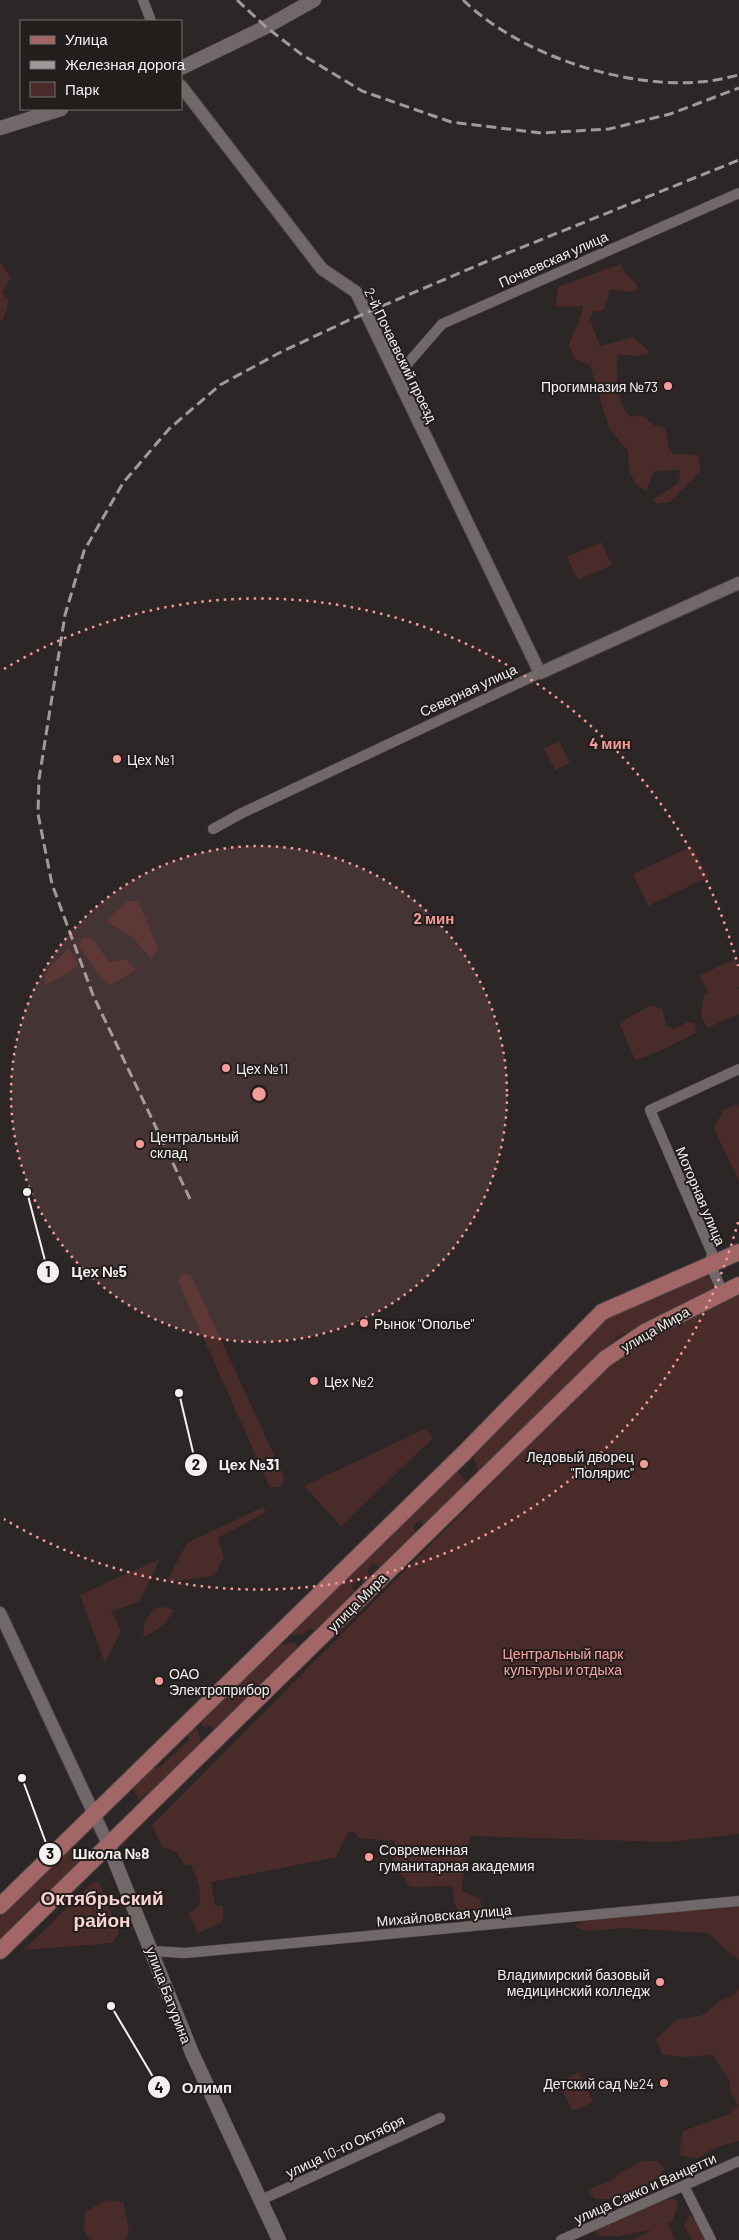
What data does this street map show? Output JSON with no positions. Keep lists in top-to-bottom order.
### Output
{
  "streets": {
    "main road": ["улица Мира", "улица Батурина"],
    "street": [
      "Почаевская улица",
      "2-й Почаевский проезд",
      "Северная улица",
      "Моторная улица",
      "Михайловская улица",
      "улица 10-го Октября",
      "улица Сакко и Ванцетти"
    ]
  },
  "crossings": [
    ["Почаевская улица", "2-й Почаевский проезд"],
    ["2-й Почаевский проезд", "Северная улица"],
    ["Моторная улица", "улица Мира"],
    ["улица Мира", "улица Батурина"],
    ["Михайловская улица", "улица Батурина"],
    ["улица Батурина", "улица 10-го Октября"]
  ],
  "districts": ["Октябрьский район"],
  "parks": ["Центральный парк культуры и отдыха"],
  "places": [
    "Прогимназия №73",
    "Цех №1",
    "Цех №11",
    "Центральный склад",
    "Цех №5",
    "Рынок \"Ополье\"",
    "Цех №2",
    "Цех №31",
    "Ледовый дворец \"Полярис\"",
    "ОАО Электроприбор",
    "Школа №8",
    "Современная гуманитарная академия",
    "Владимирский базовый медицинский колледж",
    "Олимп",
    "Детский сад №24"
  ],
  "legend": ["Улица", "Железная дорога", "Парк"],
  "rings": ["4 мин", "2 мин"]
}
